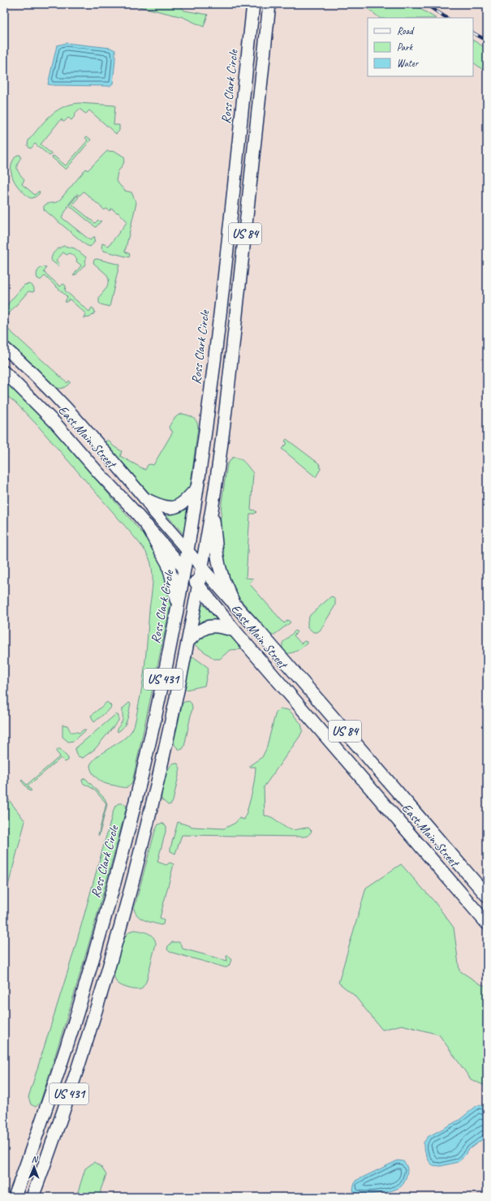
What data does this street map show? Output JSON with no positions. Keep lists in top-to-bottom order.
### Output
{
  "streets": {
    "highway": [
      "Ross Clark Circle",
      "US 84",
      "East Main Street",
      "US 431"
    ]
  },
  "crossings": [
    ["Ross Clark Circle", "East Main Street"],
    ["US 84", "East Main Street"],
    ["US 84", "US 431"],
    ["East Main Street", "US 431"]
  ],
  "legend": ["Road", "Park", "Water"],
  "north": "top"
}
